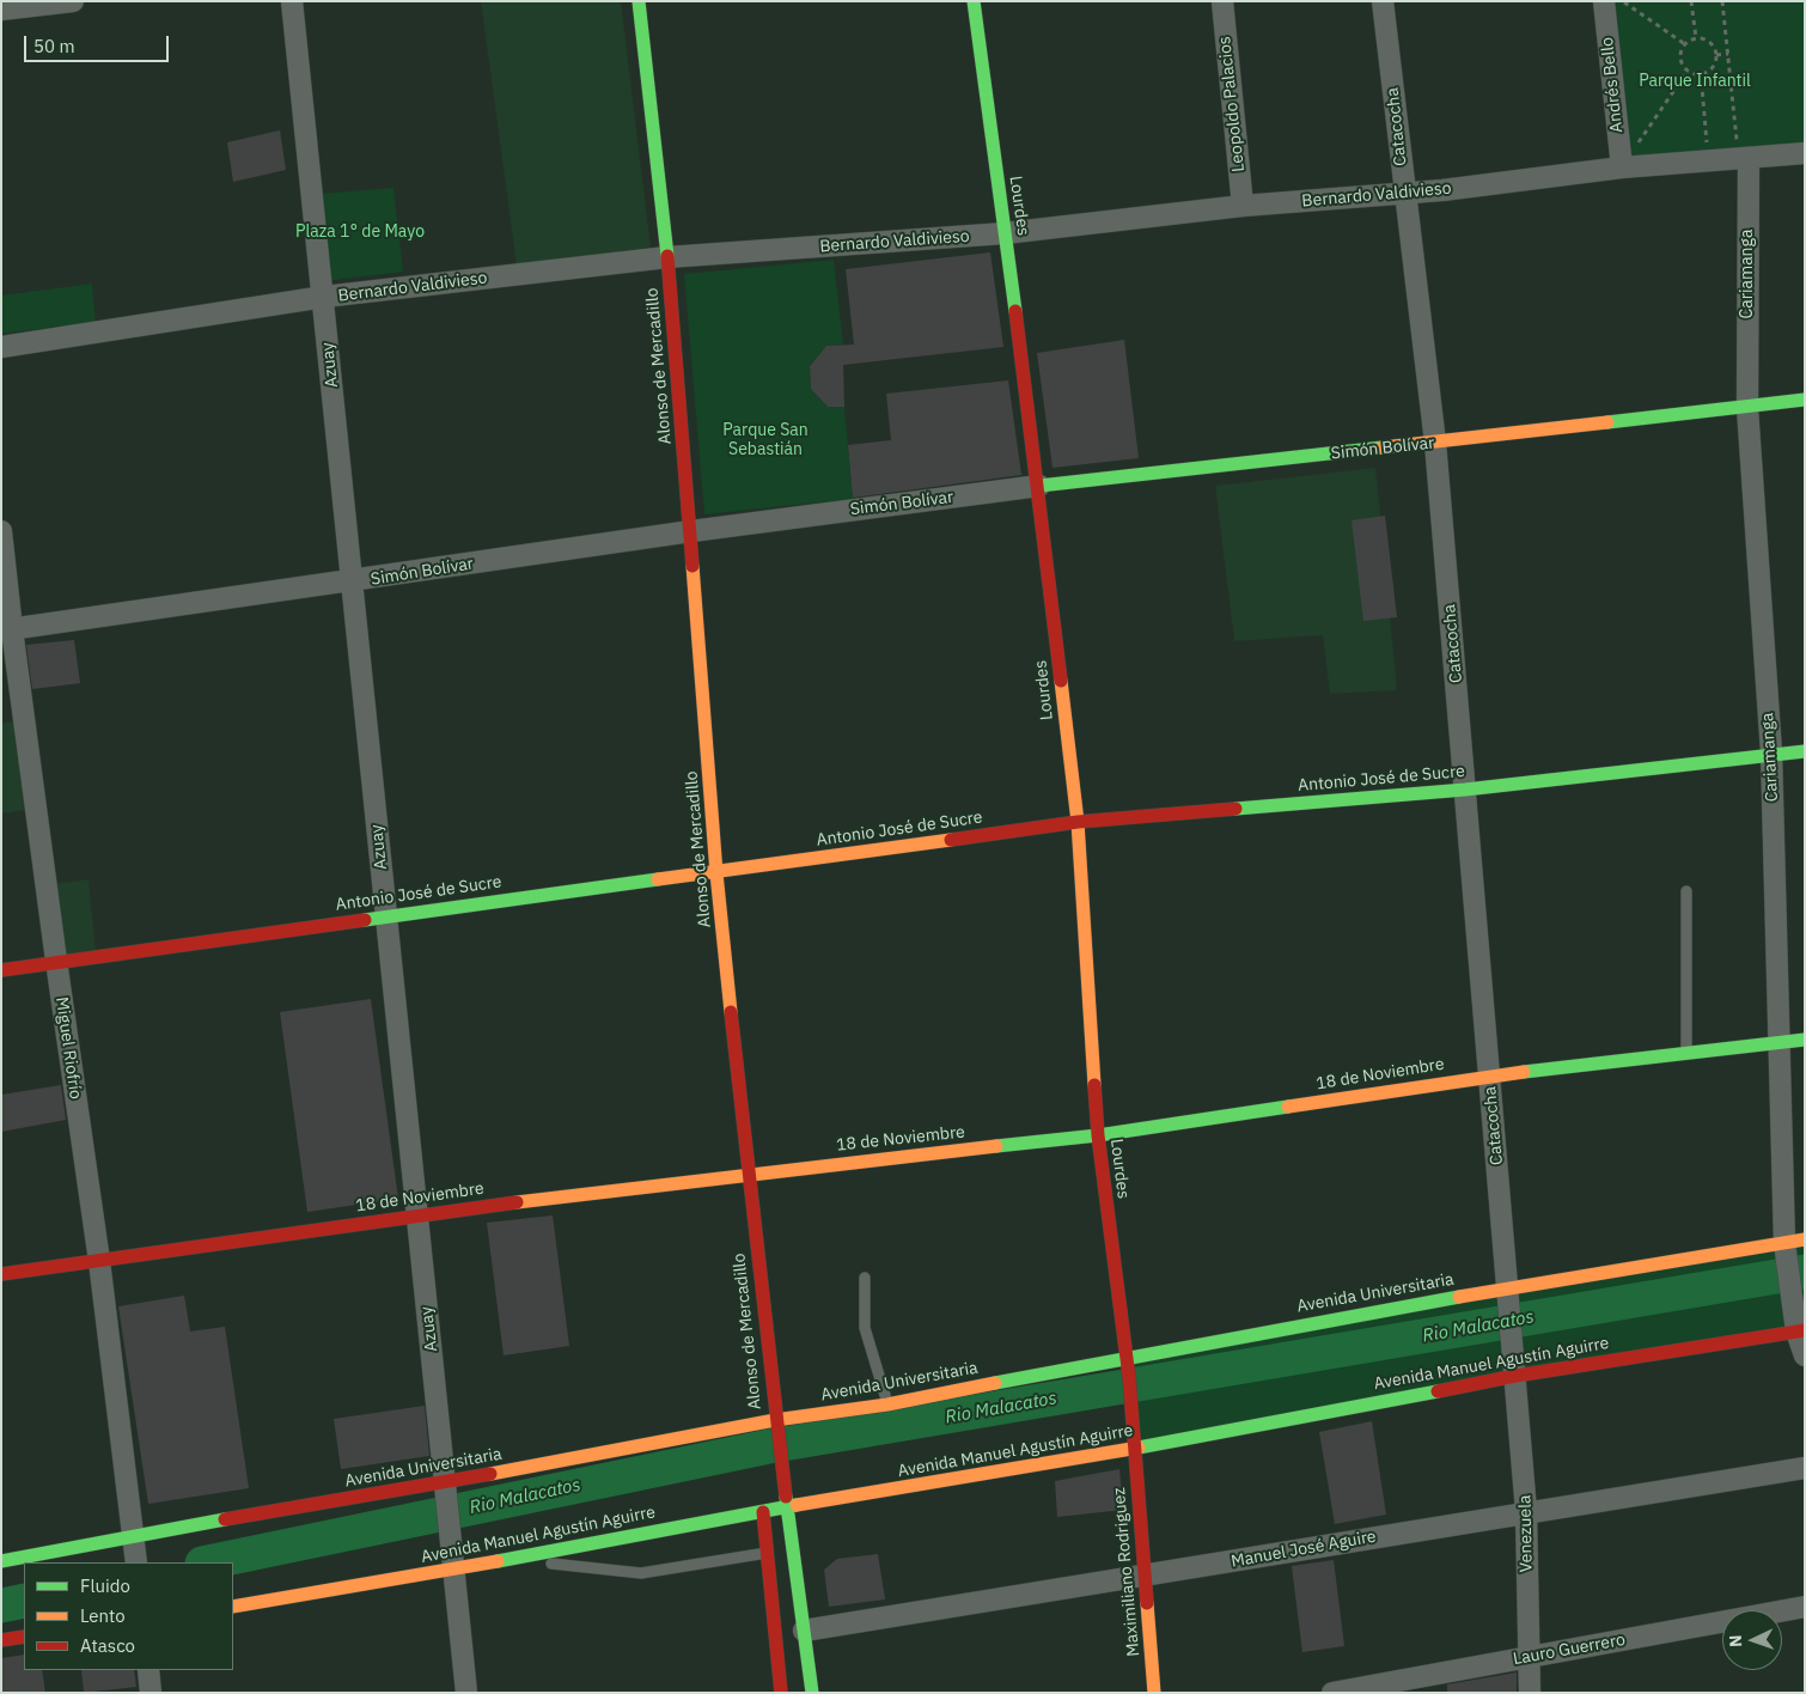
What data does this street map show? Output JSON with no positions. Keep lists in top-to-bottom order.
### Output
{
  "streets": {
    "street": [
      "Andrés Bello",
      "Leopoldo Palacios",
      "Catacocha",
      "Bernardo Valdivieso",
      "Lourdes",
      "Cariamanga",
      "Azuay",
      "Alonso de Mercadillo",
      "Simón Bolívar",
      "Antonio José de Sucre",
      "Miguel Riofrío",
      "18 de Noviembre",
      "Avenida Universitaria",
      "Avenida Manuel Agustín Aguirre",
      "Venezuela",
      "Manuel José Aguire",
      "Maximiliano Rodriguez",
      "Lauro Guerrero"
    ]
  },
  "crossings": [
    ["Andrés Bello", "Bernardo Valdivieso"],
    ["Leopoldo Palacios", "Bernardo Valdivieso"],
    ["Catacocha", "Bernardo Valdivieso"],
    ["Catacocha", "Simón Bolívar"],
    ["Catacocha", "Antonio José de Sucre"],
    ["Catacocha", "18 de Noviembre"],
    ["Catacocha", "Avenida Universitaria"],
    ["Catacocha", "Avenida Manuel Agustín Aguirre"],
    ["Catacocha", "Venezuela"],
    ["Bernardo Valdivieso", "Lourdes"],
    ["Bernardo Valdivieso", "Cariamanga"],
    ["Bernardo Valdivieso", "Azuay"],
    ["Bernardo Valdivieso", "Alonso de Mercadillo"],
    ["Lourdes", "Simón Bolívar"],
    ["Lourdes", "Antonio José de Sucre"],
    ["Lourdes", "18 de Noviembre"],
    ["Lourdes", "Avenida Universitaria"],
    ["Lourdes", "Maximiliano Rodriguez"],
    ["Cariamanga", "Simón Bolívar"],
    ["Cariamanga", "Antonio José de Sucre"],
    ["Cariamanga", "18 de Noviembre"],
    ["Cariamanga", "Avenida Universitaria"],
    ["Cariamanga", "Avenida Manuel Agustín Aguirre"],
    ["Azuay", "Simón Bolívar"],
    ["Azuay", "Antonio José de Sucre"],
    ["Azuay", "18 de Noviembre"],
    ["Azuay", "Avenida Universitaria"],
    ["Azuay", "Avenida Manuel Agustín Aguirre"],
    ["Alonso de Mercadillo", "Simón Bolívar"],
    ["Alonso de Mercadillo", "Antonio José de Sucre"],
    ["Alonso de Mercadillo", "18 de Noviembre"],
    ["Alonso de Mercadillo", "Avenida Universitaria"],
    ["Alonso de Mercadillo", "Avenida Manuel Agustín Aguirre"],
    ["Alonso de Mercadillo", "Manuel José Aguire"],
    ["Simón Bolívar", "Miguel Riofrío"],
    ["Antonio José de Sucre", "Miguel Riofrío"],
    ["Miguel Riofrío", "18 de Noviembre"],
    ["Miguel Riofrío", "Avenida Universitaria"],
    ["Avenida Manuel Agustín Aguirre", "Venezuela"],
    ["Avenida Manuel Agustín Aguirre", "Maximiliano Rodriguez"],
    ["Venezuela", "Manuel José Aguire"],
    ["Venezuela", "Lauro Guerrero"],
    ["Manuel José Aguire", "Maximiliano Rodriguez"]
  ],
  "water": ["Rio Malacatos"],
  "parks": ["Parque Infantil", "Plaza 1° de Mayo", "Parque San Sebastián"],
  "legend": ["Fluido", "Lento", "Atasco"],
  "scale_bar": "50 m",
  "north": "left"
}
